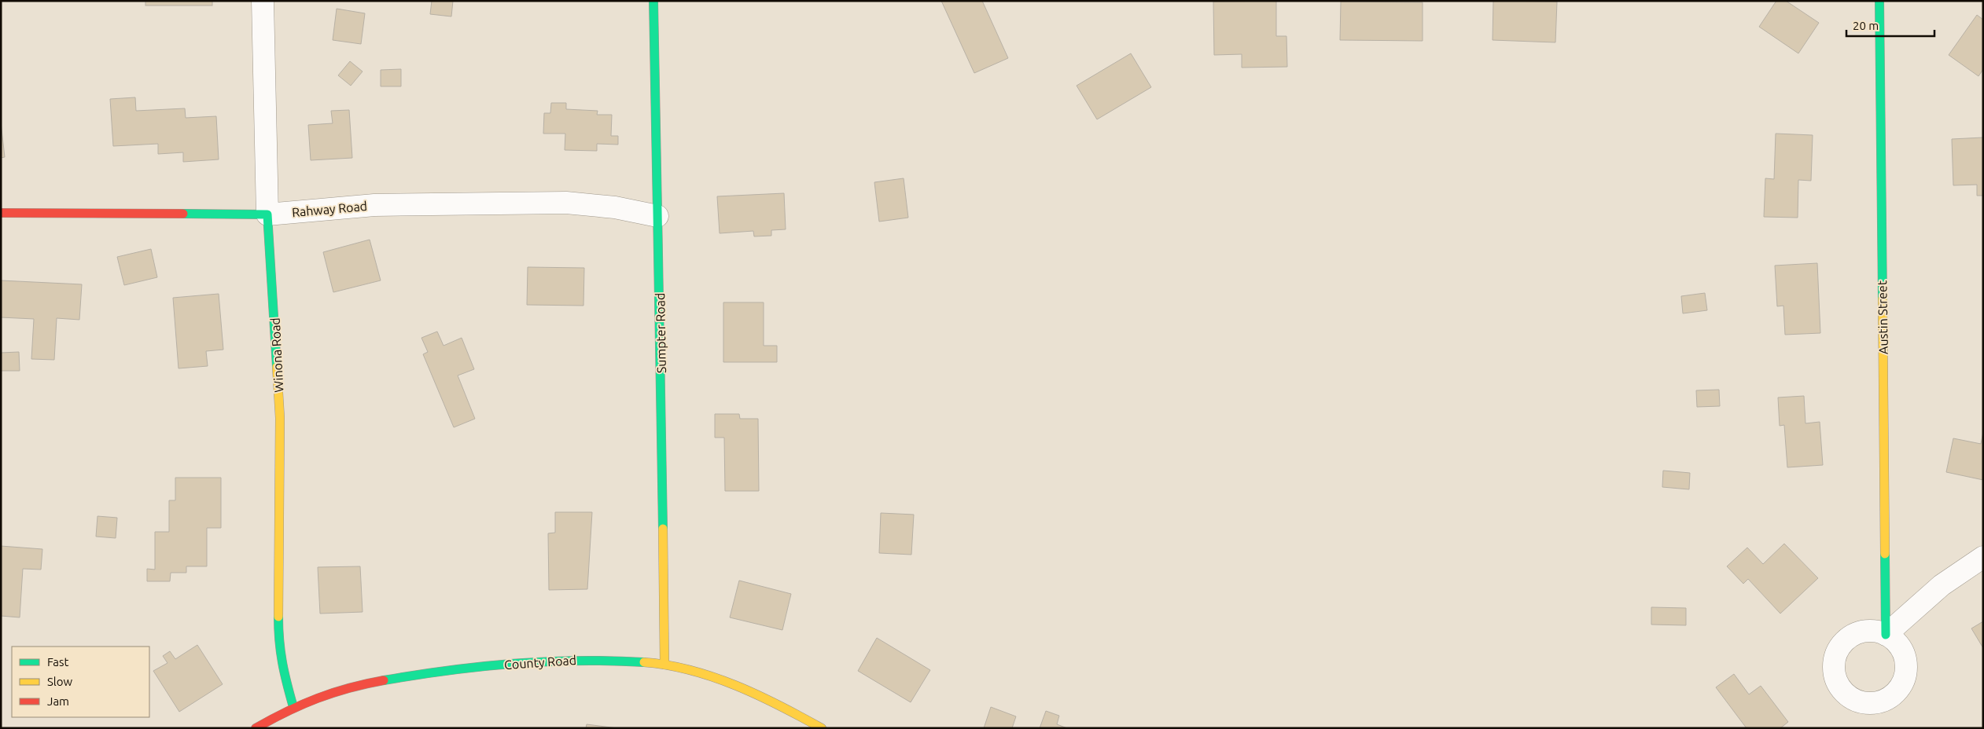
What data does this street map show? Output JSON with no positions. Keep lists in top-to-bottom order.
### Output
{
  "streets": {
    "street": [
      "Rahway Road",
      "Austin Street",
      "Sumpter Road",
      "Winona Road",
      "County Road"
    ]
  },
  "crossings": [
    ["Rahway Road", "Sumpter Road"],
    ["Rahway Road", "Winona Road"],
    ["Sumpter Road", "County Road"],
    ["Winona Road", "County Road"]
  ],
  "legend": ["Fast", "Slow", "Jam"],
  "scale_bar": "20 m"
}
